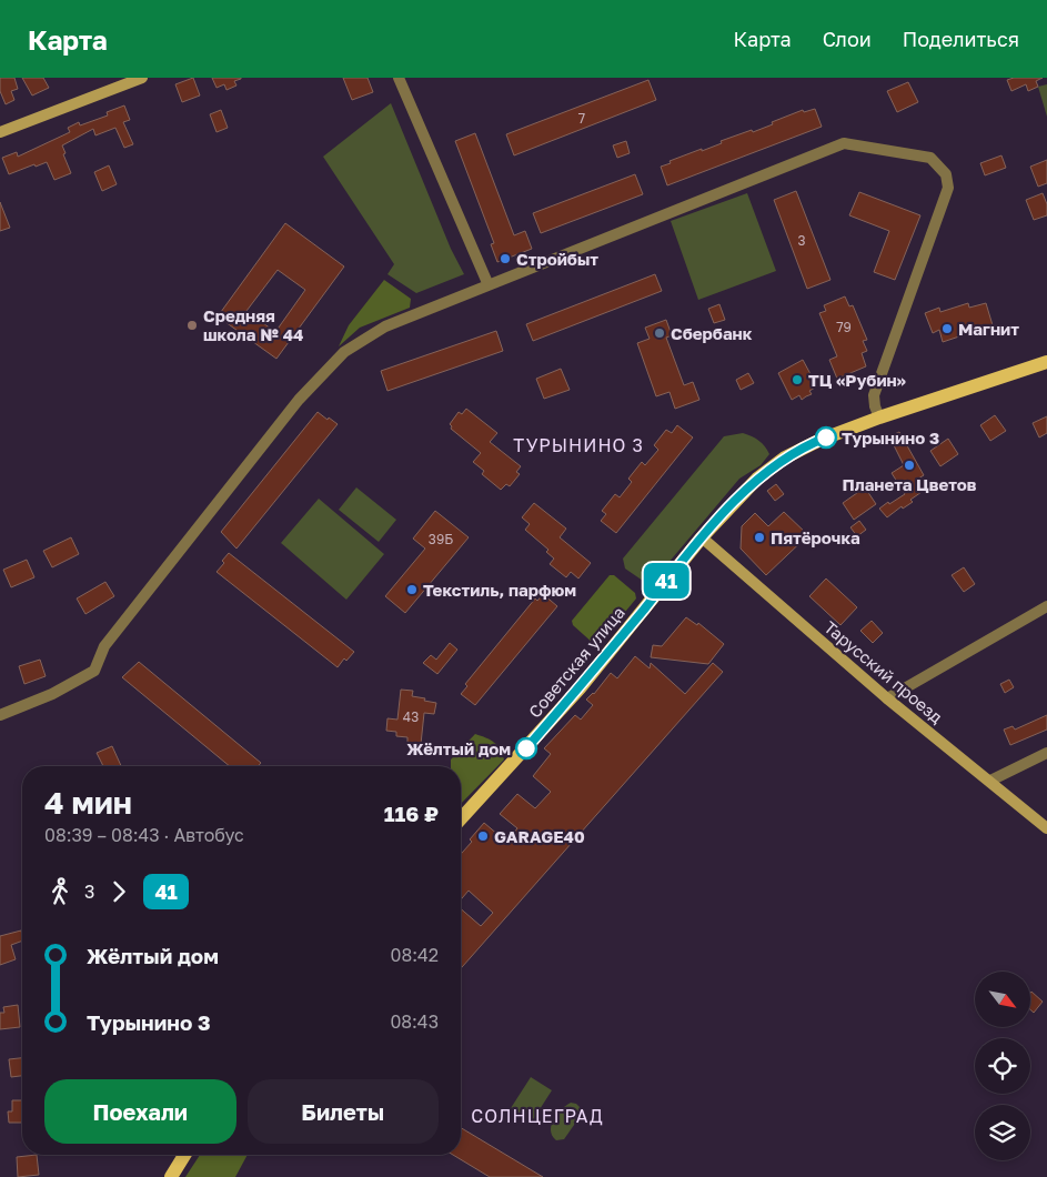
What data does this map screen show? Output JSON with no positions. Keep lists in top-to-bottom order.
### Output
{
  "streets": {
    "main road": ["Советская улица"],
    "street": ["Тарусский проезд"]
  },
  "crossings": [
    ["Советская улица", "Тарусский проезд"]
  ],
  "districts": ["ТУРЫНИНО 3", "СОЛНЦЕГРАД"],
  "places": [
    "Стройбыт",
    "Средняя школа № 44",
    "Магнит",
    "Сбербанк",
    "ТЦ «Рубин»",
    "Турынино 3",
    "Планета Цветов",
    "Пятёрочка",
    "Текстиль, парфюм",
    "Жёлтый дом",
    "GARAGE40"
  ],
  "lines": ["bus line 41"],
  "house_numbers": [
    "7",
    "3",
    "79",
    "39Б",
    "43"
  ],
  "north": "bottom right",
  "page": {
    "header": "Карта",
    "nav": ["Карта", "Слои", "Поделиться"],
    "on_map": "41",
    "heading": ["4 мин", "08:39 – 08:43 · Автобус", "116 ₽"],
    "legs": ["3", "41"],
    "list": [
      {
        "name": "Жёлтый дом",
        "value": "08:42"
      },
      {
        "name": "Турынино 3",
        "value": "08:43"
      }
    ],
    "buttons": ["Поехали", "Билеты"]
  }
}
